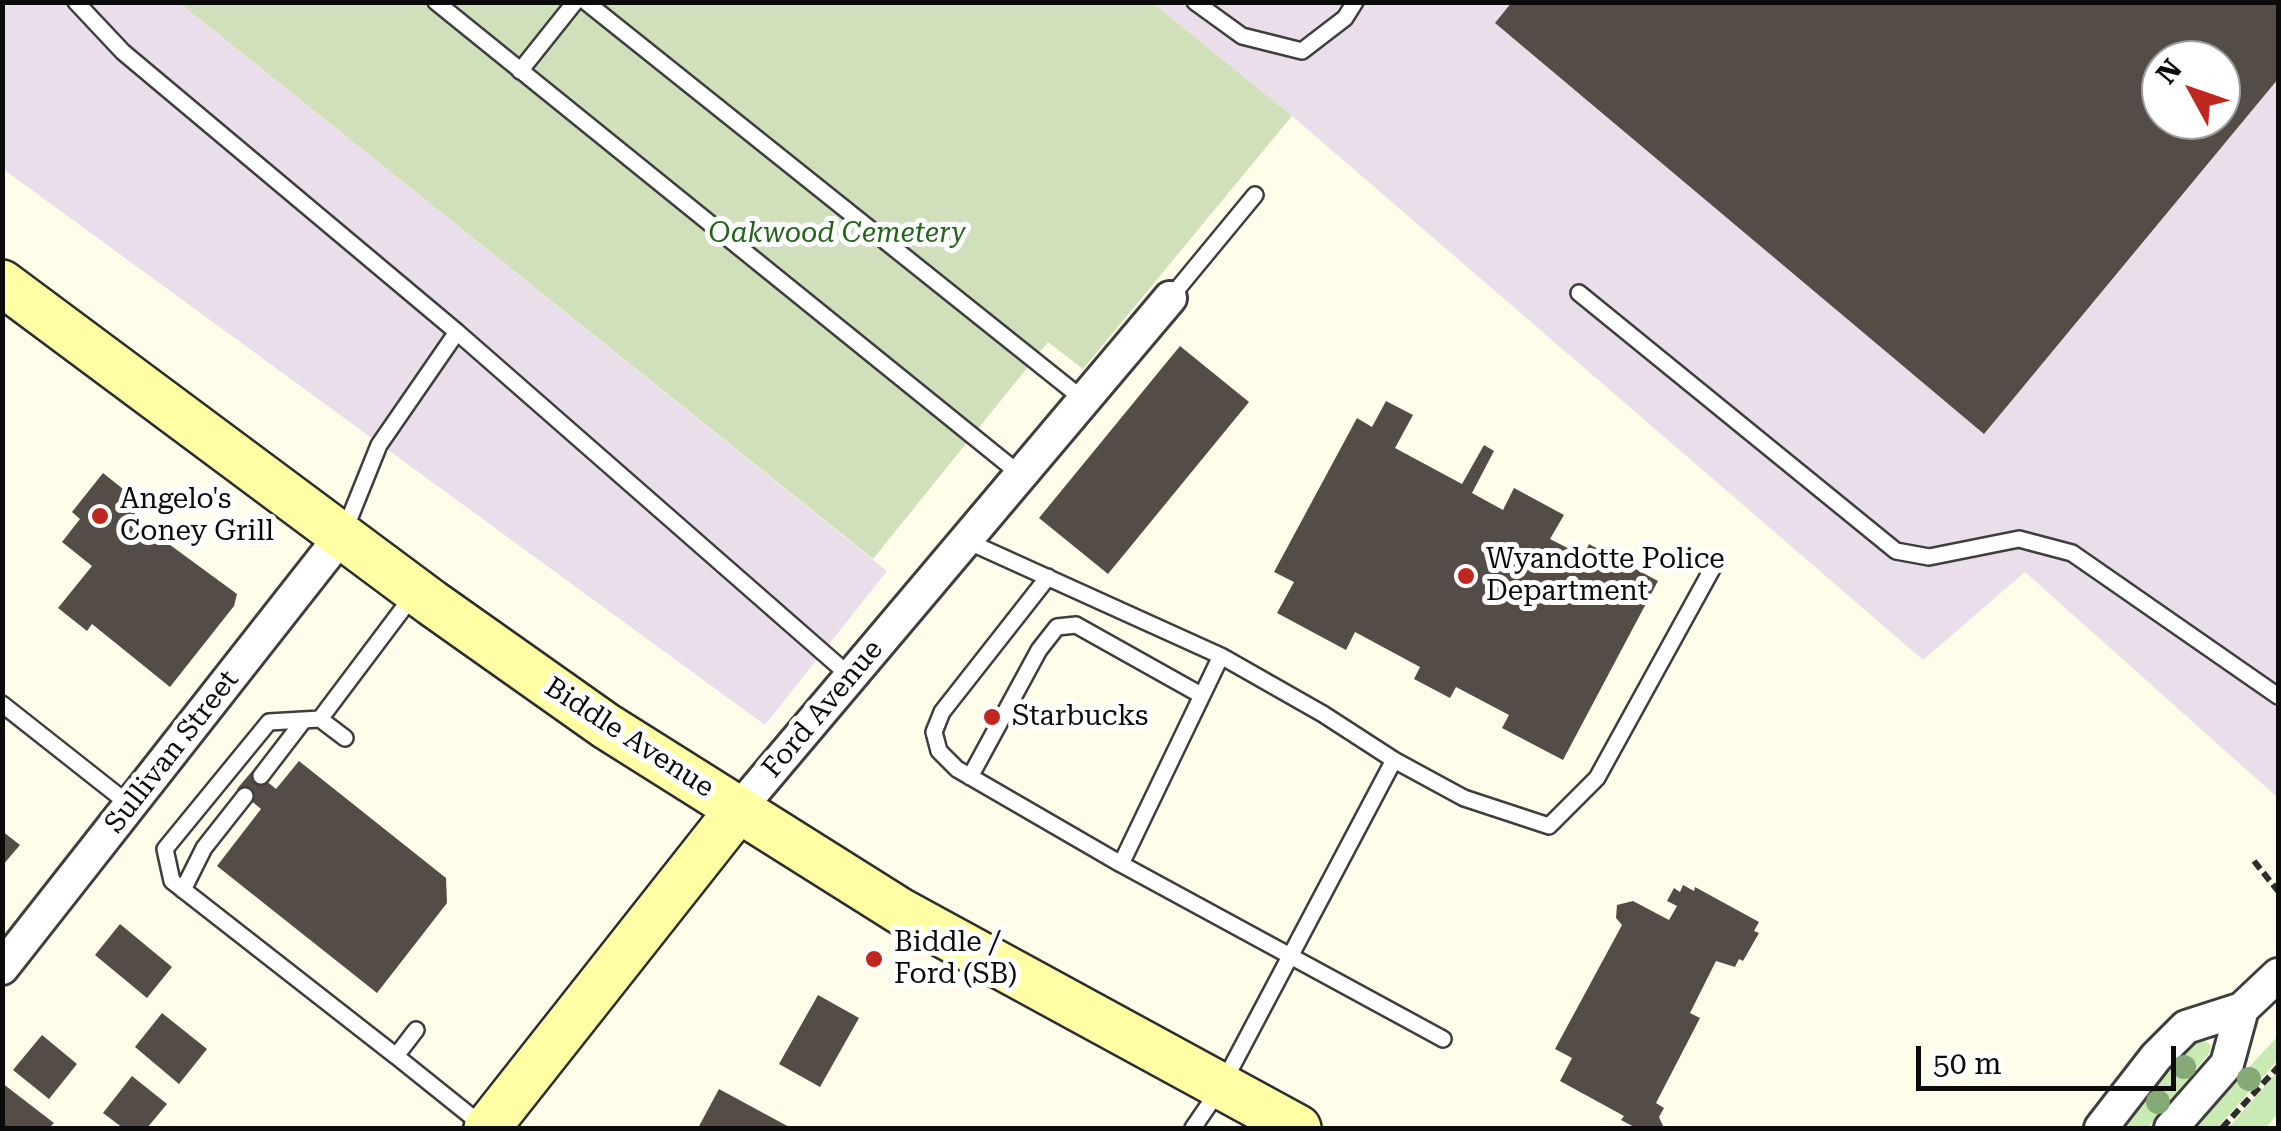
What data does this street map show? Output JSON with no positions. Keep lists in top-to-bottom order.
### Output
{
  "streets": {
    "main road": ["Ford Avenue", "Biddle Avenue"],
    "street": ["Sullivan Street"]
  },
  "crossings": [
    ["Ford Avenue", "Biddle Avenue"],
    ["Biddle Avenue", "Sullivan Street"]
  ],
  "parks": ["Oakwood Cemetery"],
  "places": [
    "Angelo's Coney Grill",
    "Wyandotte Police Department",
    "Starbucks",
    "Biddle / Ford (SB)"
  ],
  "scale_bar": "50 m",
  "north": "top left"
}
